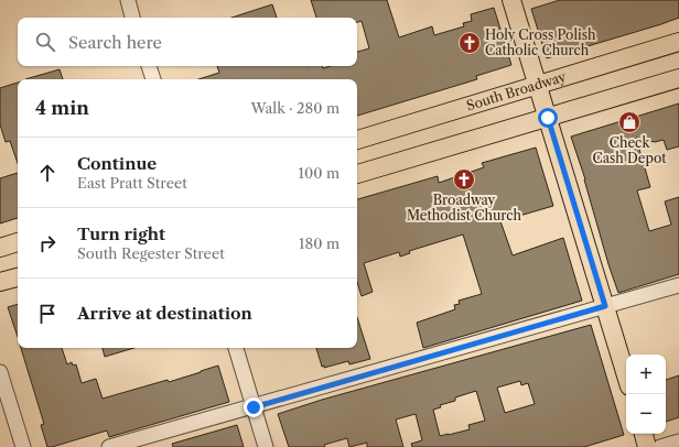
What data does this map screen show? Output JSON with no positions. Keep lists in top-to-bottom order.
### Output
{
  "streets": {
    "main road": ["South Broadway"]
  },
  "places": {
    "church": ["Holy Cross Polish Catholic Church", "Broadway Methodist Church"],
    "shop": ["Check Cash Depot"]
  },
  "page": {
    "search": "Search here",
    "heading": ["4 min", "Walk · 280 m"],
    "list": [
      ["Continue", "East Pratt Street", "100 m"],
      ["Turn right", "South Regester Street", "180 m"],
      "Arrive at destination"
    ],
    "map_buttons": ["+", "−"]
  }
}
